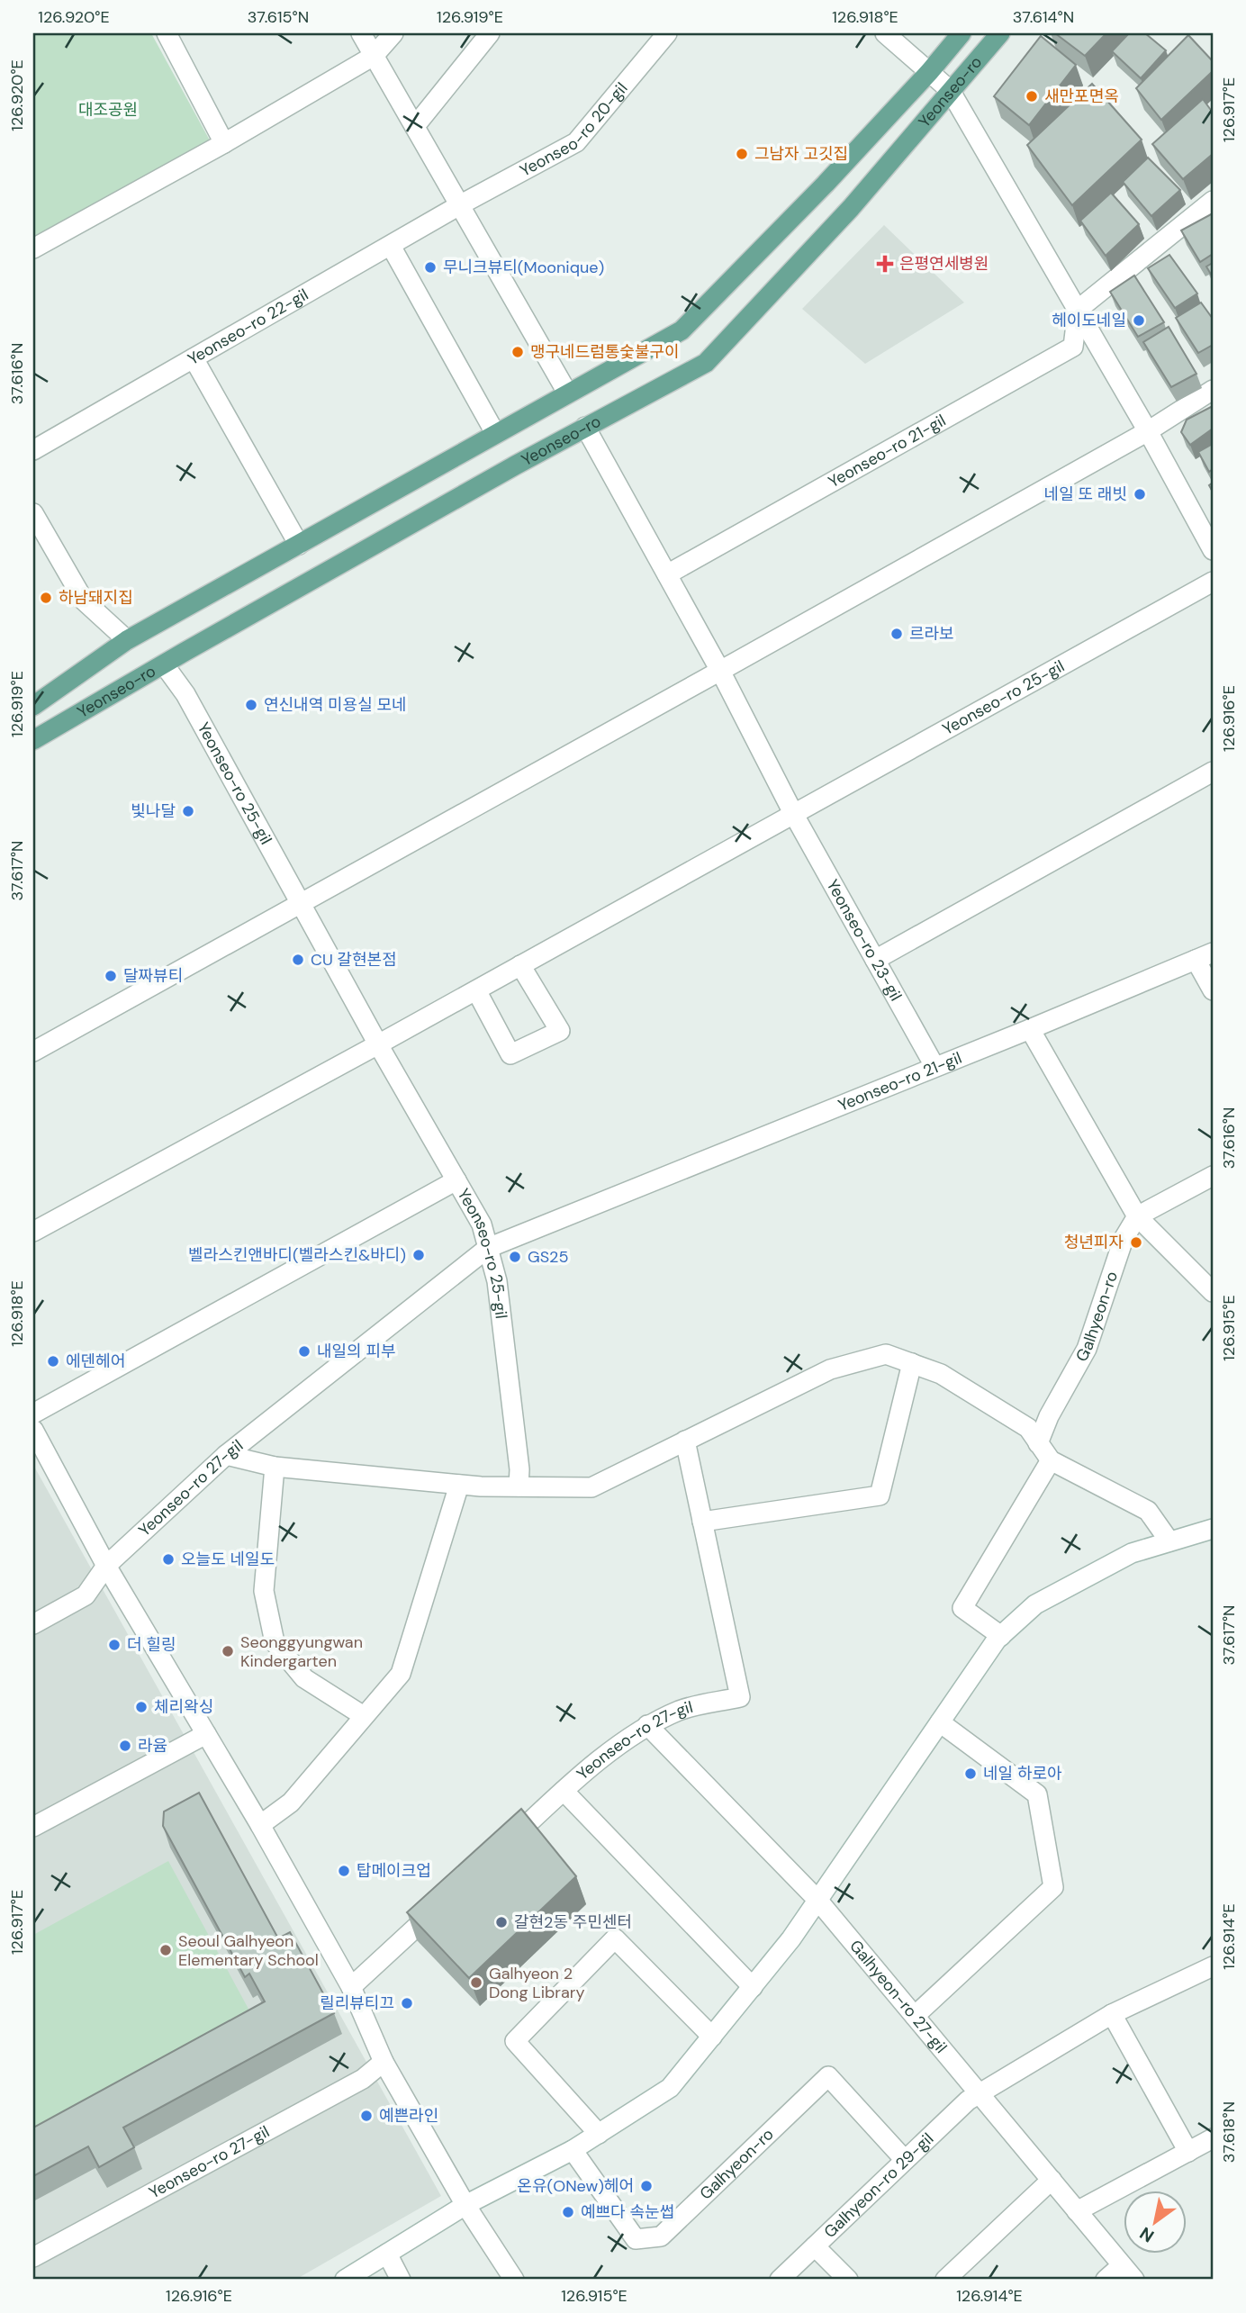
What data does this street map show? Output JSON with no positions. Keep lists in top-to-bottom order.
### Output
{
  "streets": {
    "main road": ["Yeonseo-ro"],
    "street": [
      "Yeonseo-ro 20-gil",
      "Yeonseo-ro 22-gil",
      "Yeonseo-ro 21-gil",
      "Yeonseo-ro 25-gil",
      "Yeonseo-ro 23-gil",
      "Galhyeon-ro",
      "Yeonseo-ro 27-gil",
      "Galhyeon-ro 27-gil",
      "Galhyeon-ro 29-gil"
    ]
  },
  "crossings": [
    ["Yeonseo-ro", "Yeonseo-ro 25-gil"],
    ["Yeonseo-ro", "Yeonseo-ro 23-gil"],
    ["Yeonseo-ro 20-gil", "Yeonseo-ro 22-gil"],
    ["Yeonseo-ro 21-gil", "Yeonseo-ro 25-gil"],
    ["Yeonseo-ro 21-gil", "Yeonseo-ro 23-gil"],
    ["Yeonseo-ro 21-gil", "Yeonseo-ro 27-gil"],
    ["Yeonseo-ro 25-gil", "Yeonseo-ro 23-gil"],
    ["Yeonseo-ro 25-gil", "Yeonseo-ro 27-gil"],
    ["Galhyeon-ro", "Galhyeon-ro 29-gil"],
    ["Galhyeon-ro 27-gil", "Galhyeon-ro 29-gil"]
  ],
  "parks": ["대조공원"],
  "places": {
    "other": [
      "새만포면옥",
      "그남자 고깃집",
      "무니크뷰티(Moonique)",
      "헤이도네일",
      "맹구네드럼통숯불구이",
      "네일 또 래빗",
      "하남돼지집",
      "르라보",
      "연신내역 미용실 모네",
      "빛나달",
      "CU 갈현본점",
      "달짜뷰티",
      "청년피자",
      "벨라스킨앤바디(벨라스킨&바디)",
      "GS25",
      "내일의 피부",
      "에덴헤어",
      "오늘도 네일도",
      "더 힐링",
      "Seonggyungwan Kindergarten",
      "체리왁싱",
      "라윰",
      "네일 하로아",
      "탑메이크업",
      "갈현2동 주민센터",
      "Seoul Galhyeon Elementary School",
      "Galhyeon 2 Dong Library",
      "릴리뷰티끄",
      "예쁜라인",
      "온유(ONew)헤어",
      "예쁘다 속눈썹"
    ],
    "health": ["은평연세병원"]
  },
  "north": "bottom left",
  "coordinates": [
    "126.920°E",
    "37.615°N",
    "126.919°E",
    "126.918°E",
    "37.614°N",
    "126.917°E",
    "37.616°N",
    "126.916°E",
    "37.617°N",
    "126.915°E",
    "126.914°E",
    "37.618°N"
  ]
}
